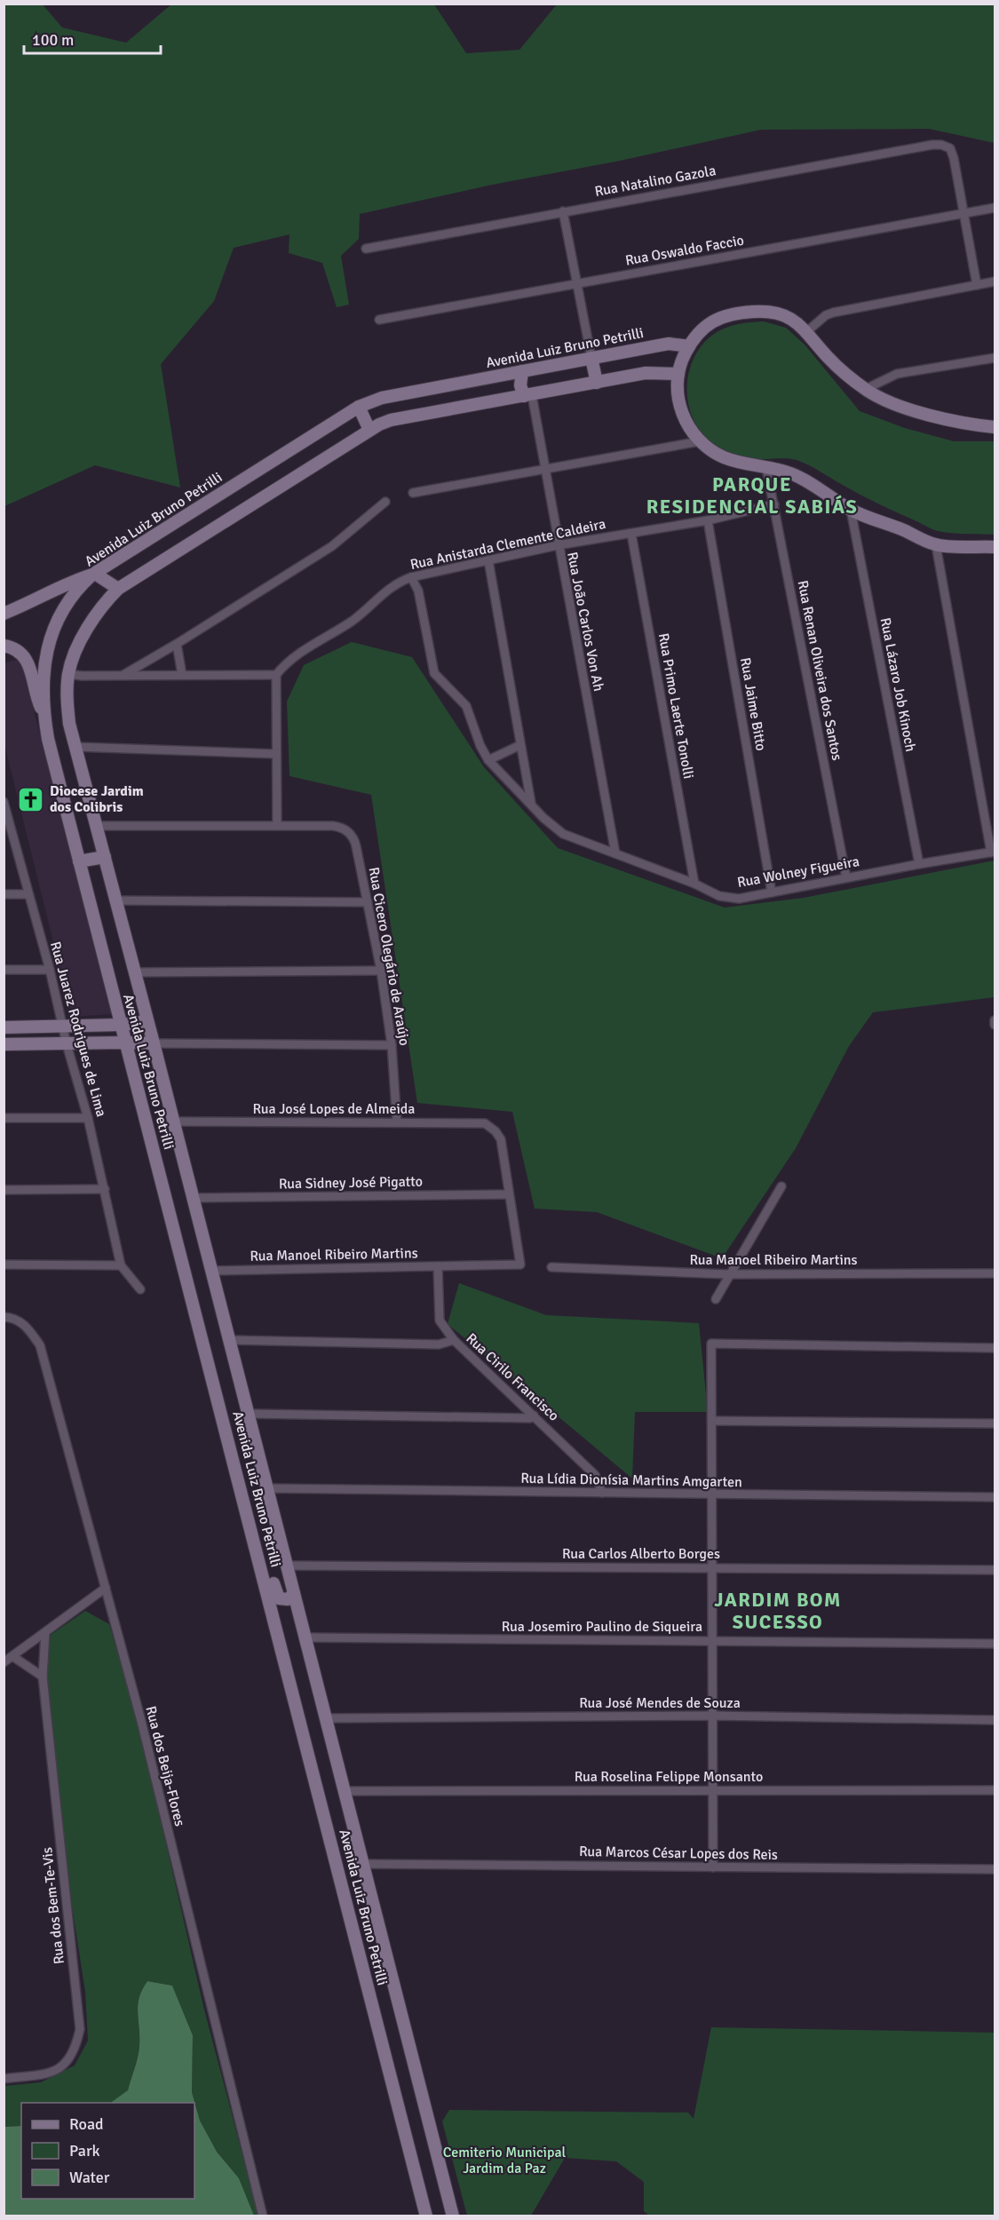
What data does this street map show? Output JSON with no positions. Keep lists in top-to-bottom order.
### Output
{
  "streets": {
    "main road": ["Avenida Luiz Bruno Petrilli"],
    "street": [
      "Rua Natalino Gazola",
      "Rua Oswaldo Faccio",
      "Rua Anistarda Clemente Caldeira",
      "Rua João Carlos Von Ah",
      "Rua Renan Oliveira dos Santos",
      "Rua Lázaro Job Kinoch",
      "Rua Jaime Bitto",
      "Rua Primo Laerte Tonolli",
      "Rua Wolney Figueira",
      "Rua Cicero Olegário de Araújo",
      "Rua Juarez Rodrigues de Lima",
      "Rua José Lopes de Almeida",
      "Rua Sidney José Pigatto",
      "Rua Manoel Ribeiro Martins",
      "Rua Cirilo Francisco",
      "Rua Lídia Dionísia Martins Amgarten",
      "Rua Carlos Alberto Borges",
      "Rua Josemiro Paulino de Siqueira",
      "Rua José Mendes de Souza",
      "Rua dos Beija-Flores",
      "Rua Roselina Felippe Monsanto",
      "Rua Marcos César Lopes dos Reis",
      "Rua dos Bem-Te-Vis"
    ]
  },
  "crossings": [
    ["Rua Natalino Gazola", "Rua Oswaldo Faccio"],
    ["Avenida Luiz Bruno Petrilli", "Rua João Carlos Von Ah"],
    ["Avenida Luiz Bruno Petrilli", "Rua José Lopes de Almeida"],
    ["Avenida Luiz Bruno Petrilli", "Rua Sidney José Pigatto"],
    ["Avenida Luiz Bruno Petrilli", "Rua Manoel Ribeiro Martins"],
    ["Avenida Luiz Bruno Petrilli", "Rua Lídia Dionísia Martins Amgarten"],
    ["Avenida Luiz Bruno Petrilli", "Rua Carlos Alberto Borges"],
    ["Avenida Luiz Bruno Petrilli", "Rua Josemiro Paulino de Siqueira"],
    ["Avenida Luiz Bruno Petrilli", "Rua José Mendes de Souza"],
    ["Avenida Luiz Bruno Petrilli", "Rua Roselina Felippe Monsanto"],
    ["Avenida Luiz Bruno Petrilli", "Rua Marcos César Lopes dos Reis"],
    ["Rua Anistarda Clemente Caldeira", "Rua João Carlos Von Ah"],
    ["Rua Anistarda Clemente Caldeira", "Rua Renan Oliveira dos Santos"],
    ["Rua Anistarda Clemente Caldeira", "Rua Jaime Bitto"],
    ["Rua Anistarda Clemente Caldeira", "Rua Primo Laerte Tonolli"],
    ["Rua Anistarda Clemente Caldeira", "Rua Wolney Figueira"],
    ["Rua João Carlos Von Ah", "Rua Wolney Figueira"],
    ["Rua Renan Oliveira dos Santos", "Rua Wolney Figueira"],
    ["Rua Lázaro Job Kinoch", "Rua Wolney Figueira"],
    ["Rua Jaime Bitto", "Rua Wolney Figueira"],
    ["Rua Primo Laerte Tonolli", "Rua Wolney Figueira"],
    ["Rua Cicero Olegário de Araújo", "Rua José Lopes de Almeida"],
    ["Rua José Lopes de Almeida", "Rua Sidney José Pigatto"],
    ["Rua José Lopes de Almeida", "Rua Manoel Ribeiro Martins"],
    ["Rua Sidney José Pigatto", "Rua Manoel Ribeiro Martins"],
    ["Rua Manoel Ribeiro Martins", "Rua Cirilo Francisco"],
    ["Rua Cirilo Francisco", "Rua Lídia Dionísia Martins Amgarten"]
  ],
  "districts": ["PARQUE RESIDENCIAL SABIÁS", "JARDIM BOM SUCESSO"],
  "parks": ["Cemiterio Municipal Jardim da Paz"],
  "places": {
    "church": ["Diocese Jardim dos Colibris"]
  },
  "legend": ["Road", "Park", "Water"],
  "scale_bar": "100 m"
}
